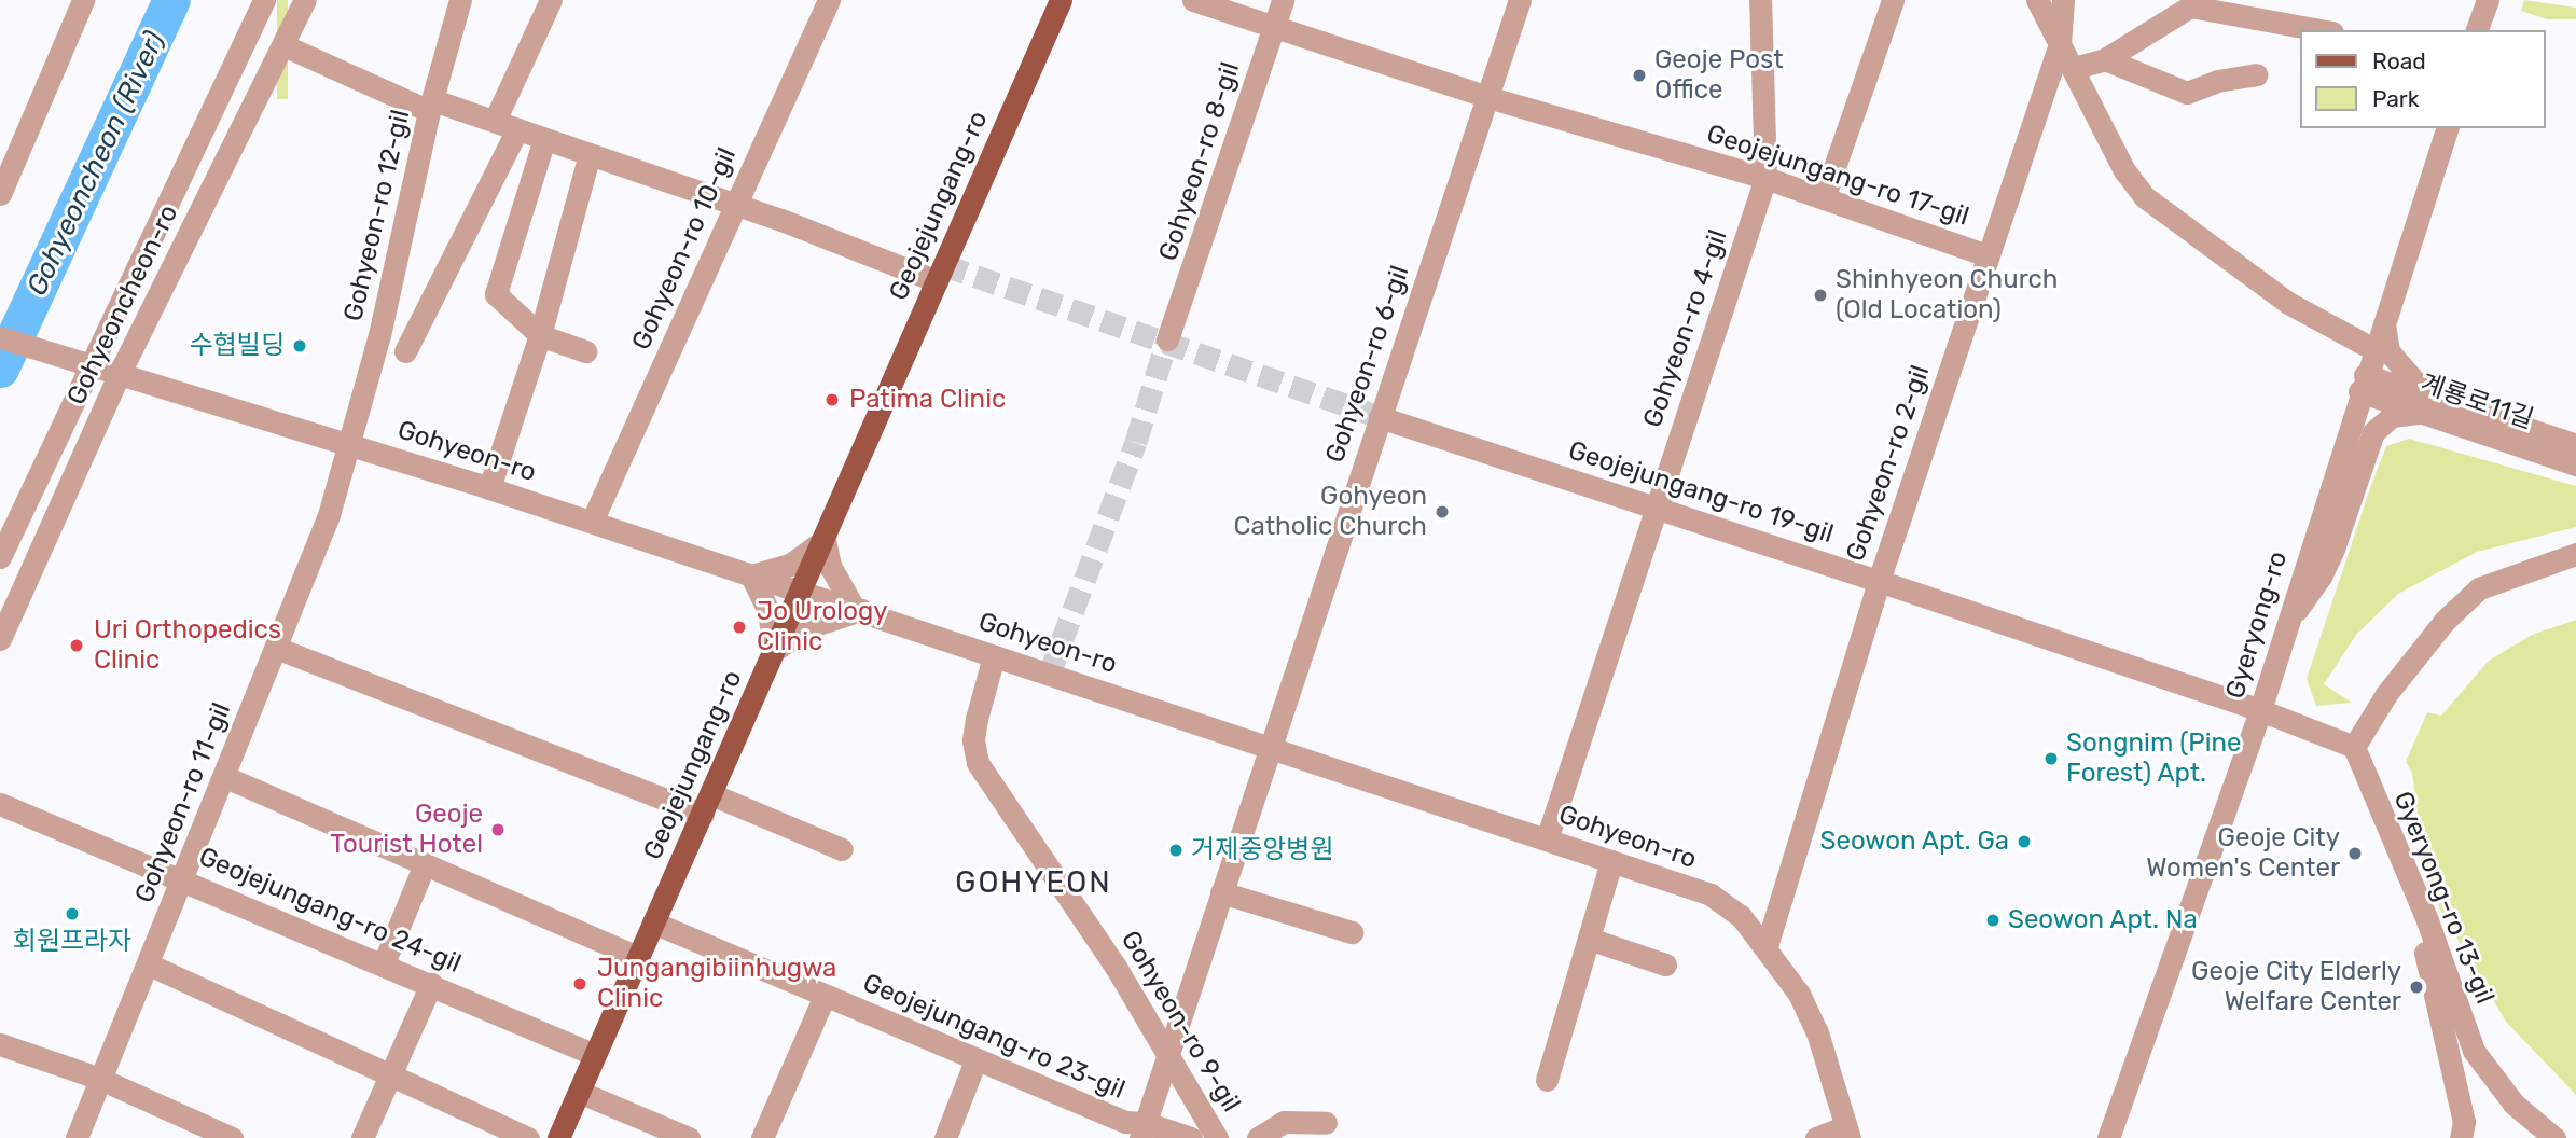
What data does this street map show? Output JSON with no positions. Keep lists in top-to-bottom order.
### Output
{
  "streets": {
    "main road": ["Geojejungang-ro"],
    "street": [
      "Gohyeon-ro 8-gil",
      "Geojejungang-ro 17-gil",
      "Gohyeon-ro 12-gil",
      "Gohyeon-ro 10-gil",
      "Gohyeoncheon-ro",
      "Gohyeon-ro 4-gil",
      "Gohyeon-ro 6-gil",
      "계룡로11길",
      "Gohyeon-ro",
      "Gohyeon-ro 2-gil",
      "Geojejungang-ro 19-gil",
      "Gyeryong-ro",
      "Gohyeon-ro 11-gil",
      "Gyeryong-ro 13-gil",
      "Geojejungang-ro 24-gil",
      "Gohyeon-ro 9-gil",
      "Geojejungang-ro 23-gil"
    ]
  },
  "crossings": [
    ["Gohyeon-ro 8-gil", "Geojejungang-ro 17-gil"],
    ["Geojejungang-ro 17-gil", "Gohyeon-ro 4-gil"],
    ["Geojejungang-ro 17-gil", "Gohyeon-ro 6-gil"],
    ["Geojejungang-ro 17-gil", "Gohyeon-ro 2-gil"],
    ["Geojejungang-ro", "Gohyeon-ro"],
    ["Geojejungang-ro", "Geojejungang-ro 24-gil"],
    ["Geojejungang-ro", "Geojejungang-ro 23-gil"],
    ["Gohyeon-ro 12-gil", "Gohyeon-ro"],
    ["Gohyeon-ro 12-gil", "Gohyeon-ro 11-gil"],
    ["Gohyeon-ro 10-gil", "Gohyeon-ro"],
    ["Gohyeoncheon-ro", "Gohyeon-ro"],
    ["Gohyeon-ro 4-gil", "Gohyeon-ro"],
    ["Gohyeon-ro 4-gil", "Geojejungang-ro 19-gil"],
    ["Gohyeon-ro 6-gil", "Gohyeon-ro"],
    ["Gohyeon-ro 6-gil", "Geojejungang-ro 19-gil"],
    ["Gohyeon-ro 6-gil", "Gohyeon-ro 9-gil"],
    ["Gohyeon-ro 6-gil", "Geojejungang-ro 23-gil"],
    ["계룡로11길", "Gyeryong-ro"],
    ["Gohyeon-ro", "Gohyeon-ro 2-gil"],
    ["Gohyeon-ro", "Gohyeon-ro 11-gil"],
    ["Gohyeon-ro", "Gohyeon-ro 9-gil"],
    ["Gohyeon-ro 2-gil", "Geojejungang-ro 19-gil"],
    ["Geojejungang-ro 19-gil", "Gyeryong-ro"],
    ["Gohyeon-ro 11-gil", "Geojejungang-ro 24-gil"]
  ],
  "districts": ["GOHYEON"],
  "water": ["Gohyeoncheon (River)"],
  "places": [
    "Geoje Post Office",
    "Shinhyeon Church (Old Location)",
    "수협빌딩",
    "Patima Clinic",
    "Gohyeon Catholic Church",
    "Jo Urology Clinic",
    "Uri Orthopedics Clinic",
    "Songnim (Pine Forest) Apt.",
    "Geoje Tourist Hotel",
    "Seowon Apt. Ga",
    "거제중앙병원",
    "Geoje City Women's Center",
    "회원프라자",
    "Seowon Apt. Na",
    "Jungangibiinhugwa Clinic",
    "Geoje City Elderly Welfare Center"
  ],
  "legend": ["Road", "Park"]
}
